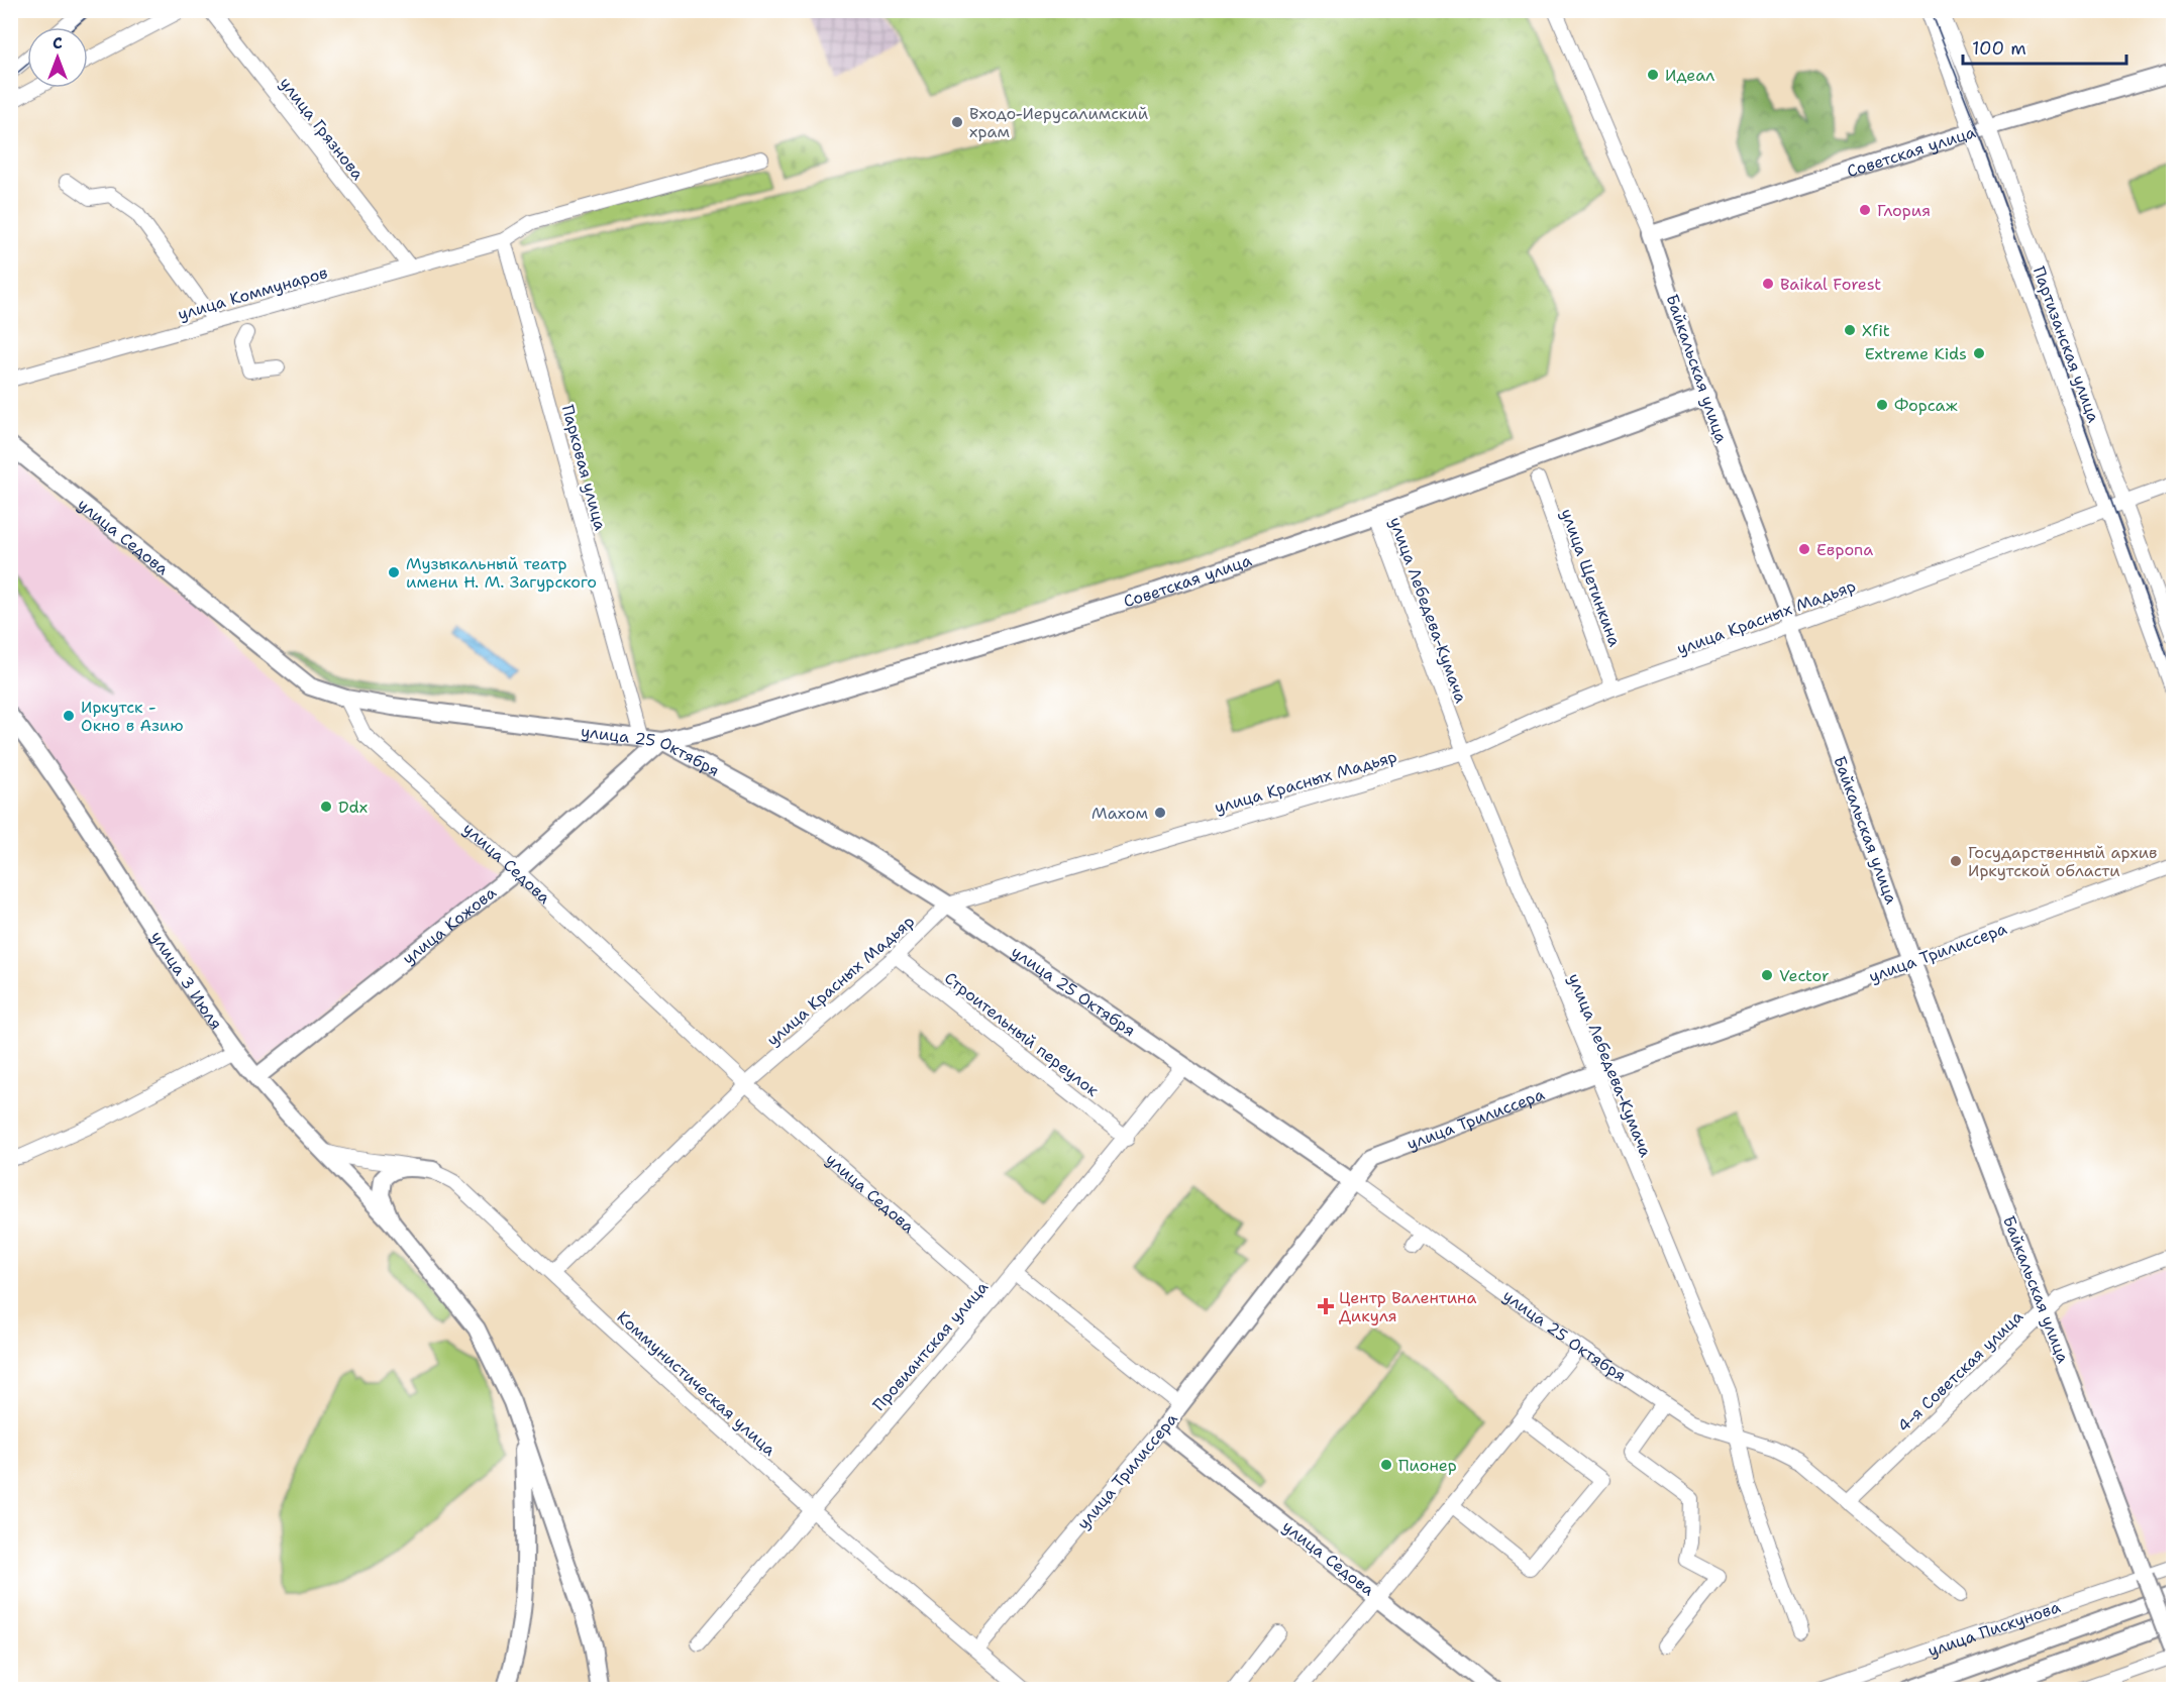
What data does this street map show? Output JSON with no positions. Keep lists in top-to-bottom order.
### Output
{
  "streets": {
    "main road": [
      "Советская улица",
      "Байкальская улица",
      "улица Седова",
      "улица 25 Октября",
      "улица Кожова",
      "улица Трилиссера",
      "улица 3 Июля",
      "улица Пискунова"
    ],
    "street": [
      "улица Грязнова",
      "улица Коммунаров",
      "Партизанская улица",
      "Парковая улица",
      "улица Щетинкина",
      "улица Лебедева-Кумача",
      "улица Красных Мадьяр",
      "Строительный переулок",
      "Провиантская улица",
      "4-я Советская улица",
      "Коммунистическая улица"
    ]
  },
  "crossings": [
    ["улица Грязнова", "улица Коммунаров"],
    ["Советская улица", "Партизанская улица"],
    ["Советская улица", "Байкальская улица"],
    ["Советская улица", "улица Лебедева-Кумача"],
    ["Советская улица", "улица 25 Октября"],
    ["Советская улица", "улица Кожова"],
    ["улица Коммунаров", "Парковая улица"],
    ["Партизанская улица", "улица Красных Мадьяр"],
    ["Байкальская улица", "улица Красных Мадьяр"],
    ["Байкальская улица", "улица Трилиссера"],
    ["Байкальская улица", "4-я Советская улица"],
    ["Байкальская улица", "улица Пискунова"],
    ["Парковая улица", "улица 25 Октября"],
    ["улица Седова", "улица Красных Мадьяр"],
    ["улица Седова", "улица 25 Октября"],
    ["улица Седова", "улица Кожова"],
    ["улица Седова", "улица Трилиссера"],
    ["улица Седова", "Провиантская улица"],
    ["улица Щетинкина", "улица Красных Мадьяр"],
    ["улица Лебедева-Кумача", "улица Красных Мадьяр"],
    ["улица Лебедева-Кумача", "улица 25 Октября"],
    ["улица Лебедева-Кумача", "улица Трилиссера"],
    ["улица Красных Мадьяр", "улица 25 Октября"],
    ["улица Красных Мадьяр", "Строительный переулок"],
    ["улица Красных Мадьяр", "Коммунистическая улица"],
    ["улица 25 Октября", "улица Кожова"],
    ["улица 25 Октября", "улица Трилиссера"],
    ["улица 25 Октября", "Провиантская улица"],
    ["улица 25 Октября", "4-я Советская улица"],
    ["улица Кожова", "улица 3 Июля"],
    ["улица Трилиссера", "Коммунистическая улица"],
    ["улица 3 Июля", "Коммунистическая улица"],
    ["Строительный переулок", "Провиантская улица"],
    ["Провиантская улица", "Коммунистическая улица"]
  ],
  "places": {
    "other": [
      "Идеал",
      "Входо-Иерусалимский храм",
      "Глория",
      "Baikal Forest",
      "Xfit",
      "Extreme Kids",
      "Форсаж",
      "Европа",
      "Музыкальный театр имени Н. М. Загурского",
      "Иркутск - Окно в Азию",
      "Ddx",
      "Махом",
      "Государственный архив Иркутской области",
      "Vector",
      "Пионер"
    ],
    "health": ["Центр Валентина Дикуля"]
  },
  "scale_bar": "100 m",
  "north": "top"
}
